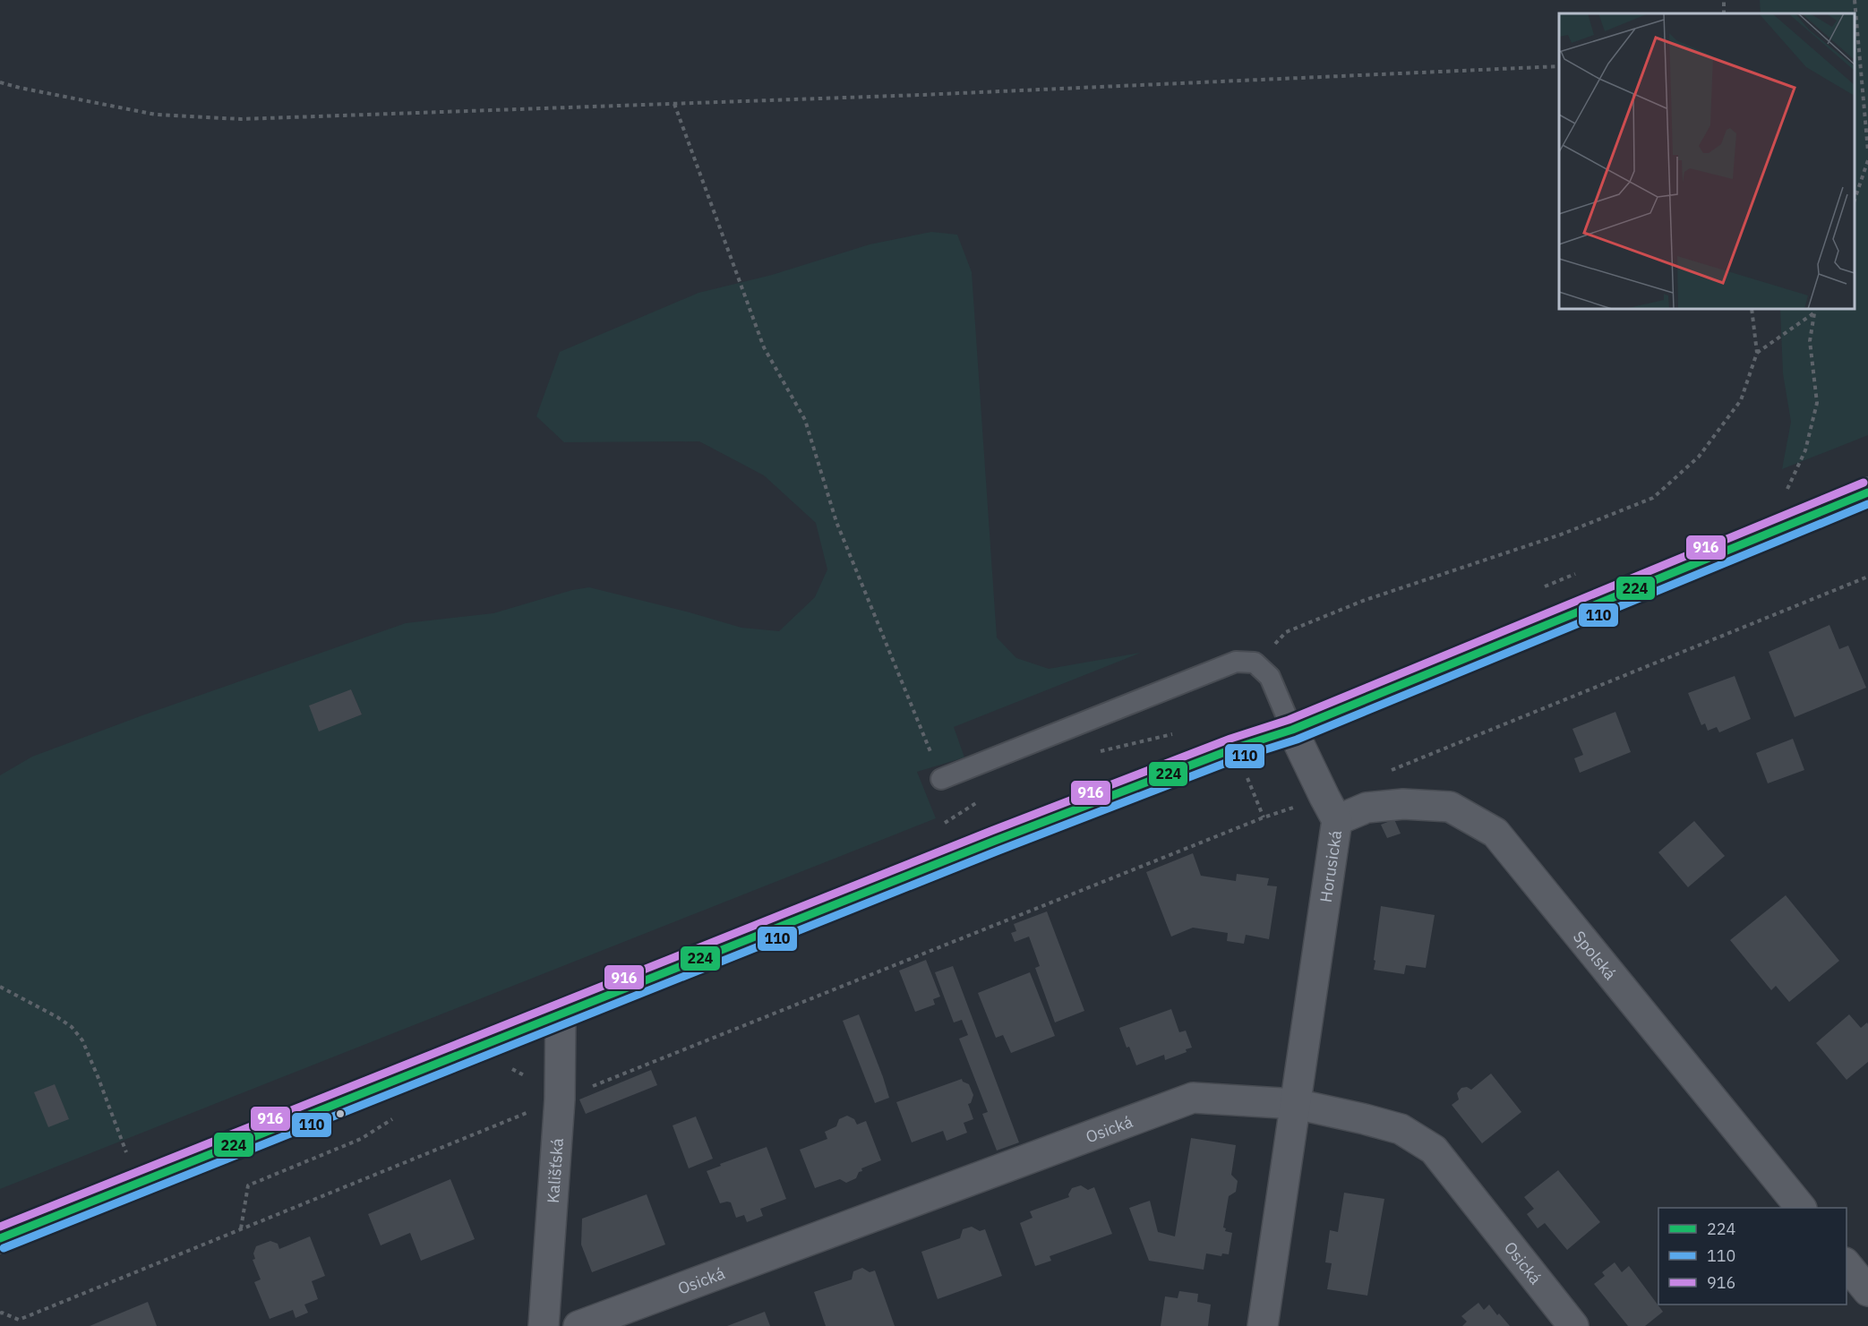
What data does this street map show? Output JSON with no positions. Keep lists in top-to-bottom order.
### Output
{
  "streets": {
    "street": [
      "Horusická",
      "Spolská",
      "Osická",
      "Kališťská"
    ]
  },
  "crossings": [
    ["Horusická", "Spolská"],
    ["Horusická", "Osická"]
  ],
  "lines": ["transit line 916", "transit line 224", "transit line 110"],
  "legend": ["224", "110", "916"]
}
